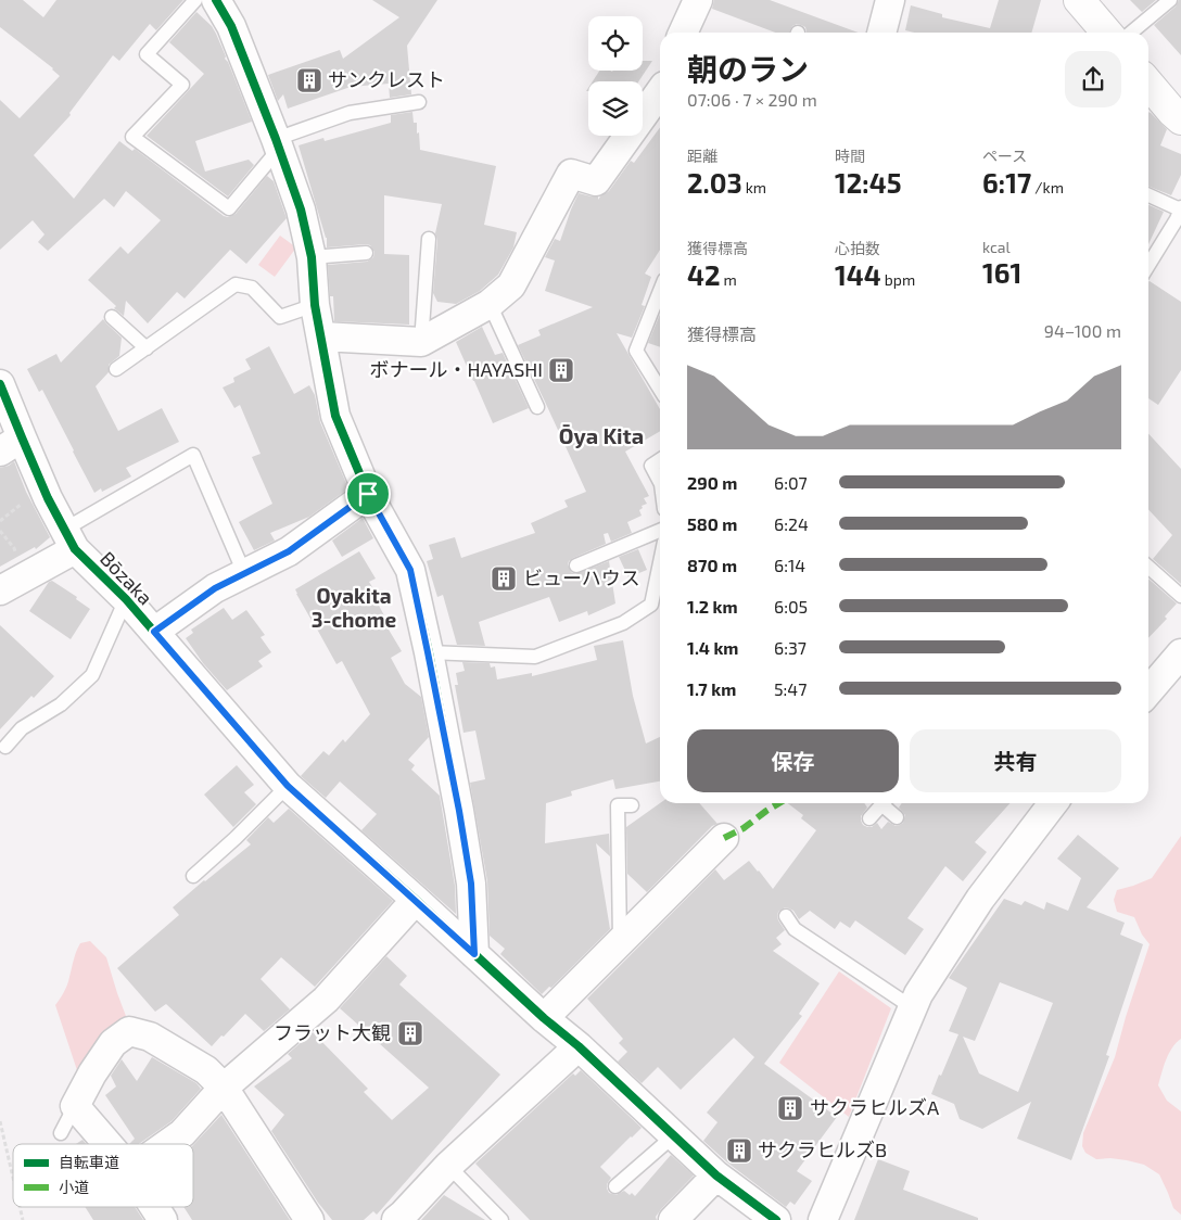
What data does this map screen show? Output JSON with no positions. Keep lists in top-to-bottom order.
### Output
{
  "streets": {
    "street": ["Bōzaka"]
  },
  "districts": ["Ōya Kita", "Oyakita 3-chome"],
  "places": {
    "building": [
      "サンクレスト",
      "ボナール・HAYASHI",
      "ビューハウス",
      "フラット大観",
      "サクラヒルズA",
      "サクラヒルズB"
    ]
  },
  "legend": ["自転車道", "小道"],
  "page": {
    "heading": ["朝のラン", "07:06 · 7 × 290 m"],
    "stats": [
      ["距離", "2.03 km"],
      ["時間", "12:45"],
      ["ペース", "6:17 /km"],
      ["獲得標高", "42 m"],
      ["心拍数", "144 bpm"],
      ["kcal", "161"]
    ],
    "chart": ["獲得標高", "94–100 m"],
    "list": [
      {
        "name": "290 m",
        "note": "6:07"
      },
      {
        "name": "580 m",
        "note": "6:24"
      },
      {
        "name": "870 m",
        "note": "6:14"
      },
      {
        "name": "1.2 km",
        "note": "6:05"
      },
      {
        "name": "1.4 km",
        "note": "6:37"
      },
      {
        "name": "1.7 km",
        "note": "5:47"
      }
    ],
    "buttons": ["保存", "共有"]
  }
}
